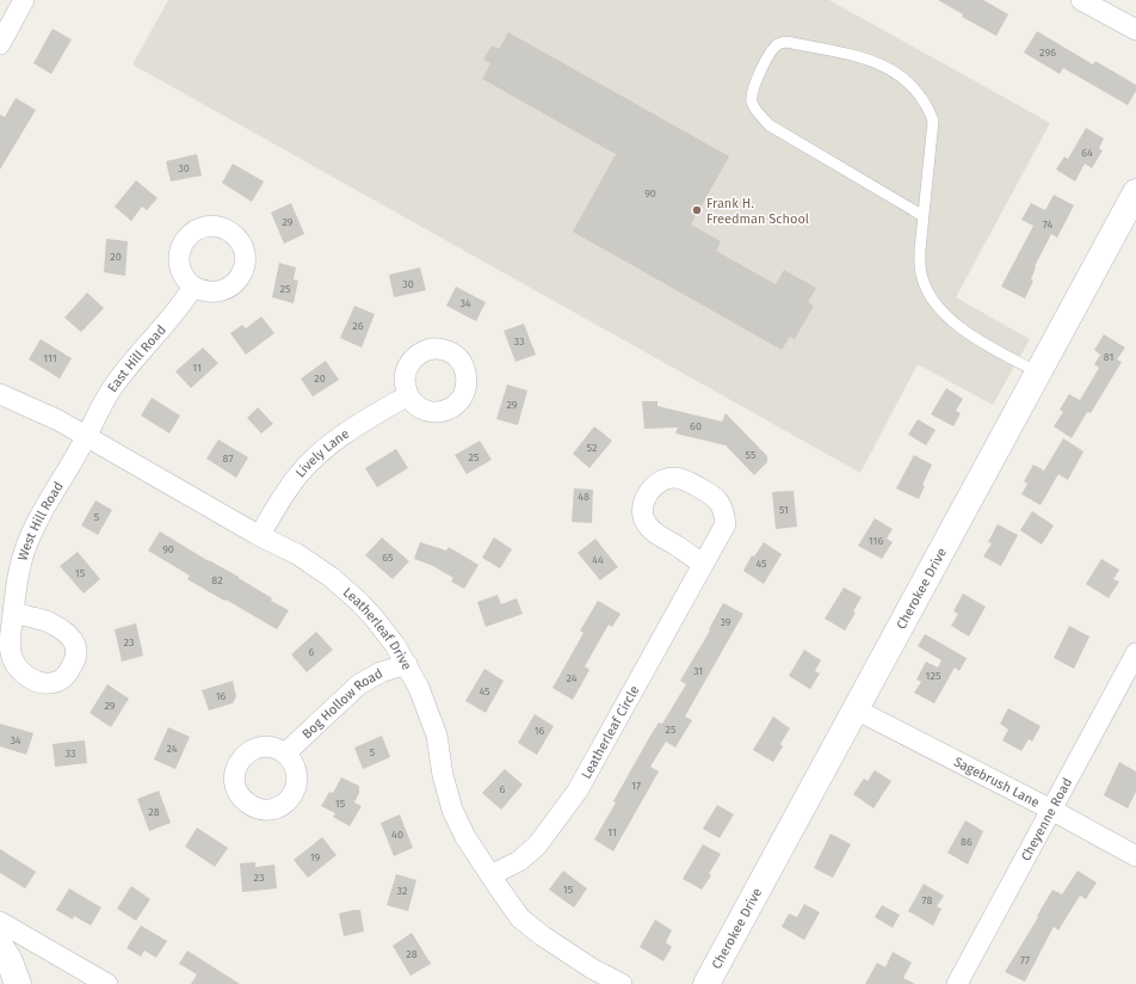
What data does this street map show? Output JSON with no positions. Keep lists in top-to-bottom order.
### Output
{
  "streets": {
    "street": [
      "East Hill Road",
      "Lively Lane",
      "West Hill Road",
      "Cherokee Drive",
      "Leatherleaf Drive",
      "Bog Hollow Road",
      "Leatherleaf Circle",
      "Sagebrush Lane",
      "Cheyenne Road"
    ]
  },
  "crossings": [
    ["East Hill Road", "West Hill Road"],
    ["East Hill Road", "Leatherleaf Drive"],
    ["Lively Lane", "Leatherleaf Drive"],
    ["West Hill Road", "Leatherleaf Drive"],
    ["Cherokee Drive", "Sagebrush Lane"],
    ["Leatherleaf Drive", "Bog Hollow Road"],
    ["Leatherleaf Drive", "Leatherleaf Circle"],
    ["Sagebrush Lane", "Cheyenne Road"]
  ],
  "places": ["Frank H. Freedman School"],
  "house_numbers": [
    "296",
    "64",
    "30",
    "90",
    "29",
    "74",
    "20",
    "30",
    "25",
    "34",
    "26",
    "33",
    "81",
    "111",
    "11",
    "20",
    "29",
    "60",
    "52",
    "55",
    "25",
    "87",
    "48",
    "51",
    "5",
    "116",
    "90",
    "65",
    "44",
    "45",
    "15",
    "82",
    "39",
    "23",
    "6",
    "31",
    "125",
    "24",
    "45",
    "16",
    "29",
    "25",
    "16",
    "34",
    "24",
    "5",
    "33",
    "17",
    "6",
    "15",
    "28",
    "11",
    "40",
    "86",
    "19",
    "23",
    "15",
    "32",
    "78",
    "28",
    "77"
  ]
}
